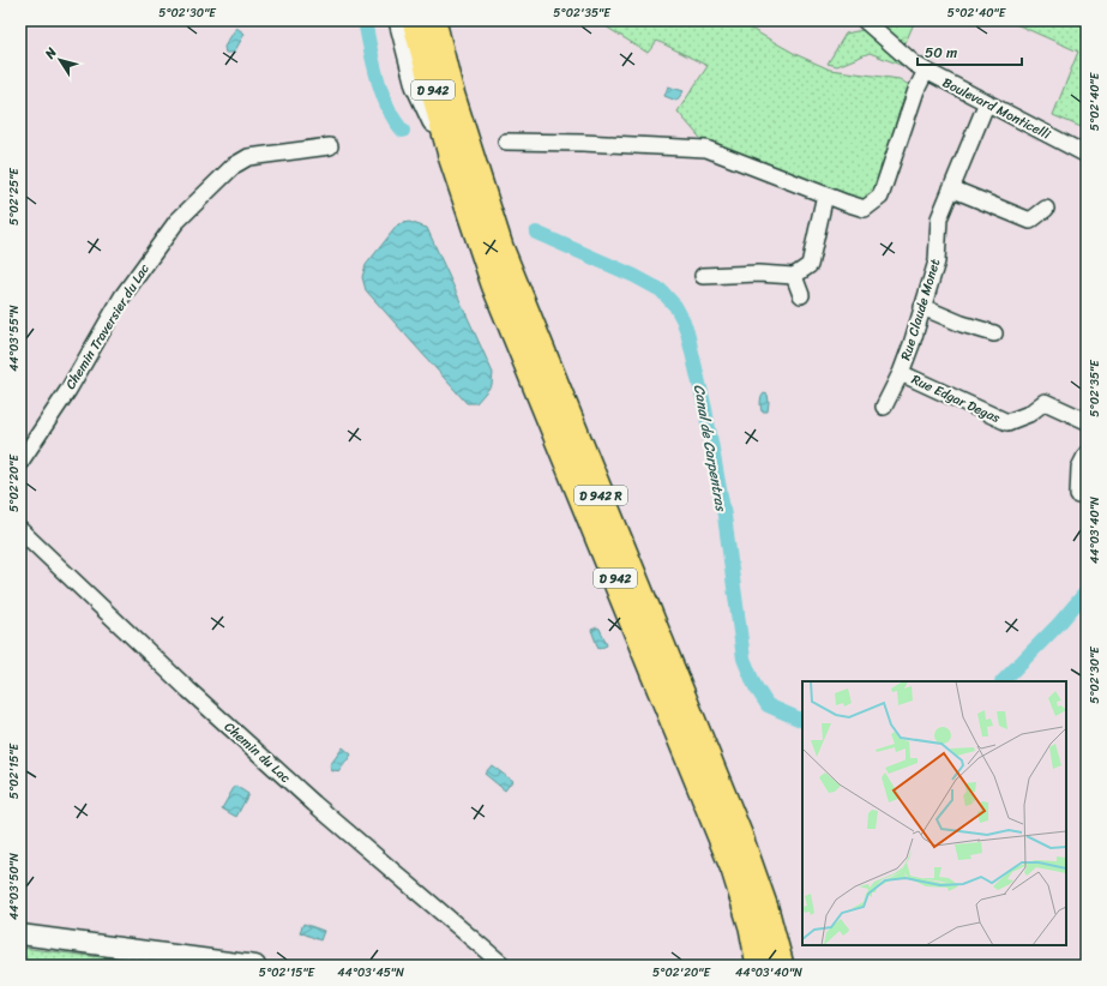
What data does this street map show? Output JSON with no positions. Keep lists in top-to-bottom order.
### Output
{
  "streets": {
    "main road": ["D 942", "D 942 R"],
    "street": [
      "Boulevard Monticelli",
      "Rue Claude Monet",
      "Chemin Traversier du Lac",
      "Rue Edgar Degas",
      "Chemin du Lac"
    ]
  },
  "crossings": [
    ["Boulevard Monticelli", "Rue Claude Monet"],
    ["Rue Claude Monet", "Rue Edgar Degas"]
  ],
  "water": ["Canal de Carpentras"],
  "scale_bar": "50 m",
  "north": "top left",
  "coordinates": [
    "5°02'30\"E",
    "5°02'35\"E",
    "5°02'40\"E",
    "5°02'25\"E",
    "44°03'55\"N",
    "5°02'20\"E",
    "44°03'40\"N",
    "5°02'15\"E",
    "44°03'50\"N",
    "44°03'45\"N"
  ]
}
